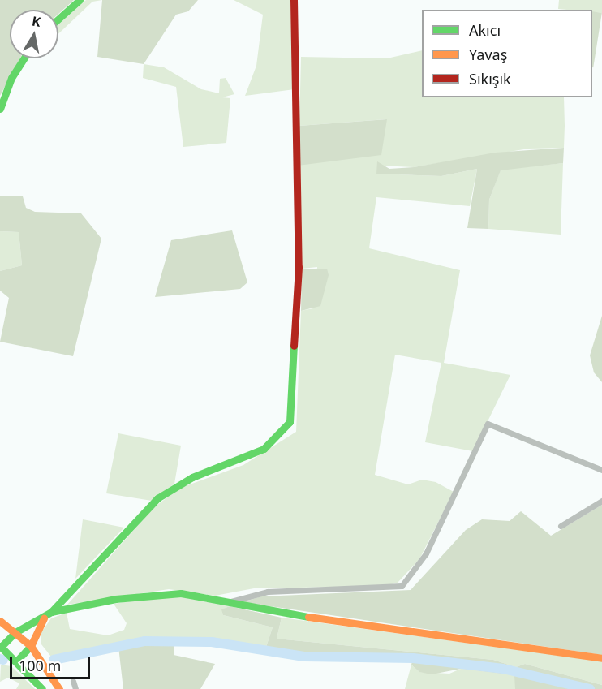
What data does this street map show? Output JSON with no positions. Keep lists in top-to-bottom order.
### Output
{
  "legend": ["Akıcı", "Yavaş", "Sıkışık"],
  "scale_bar": "100 m",
  "north": "top"
}
